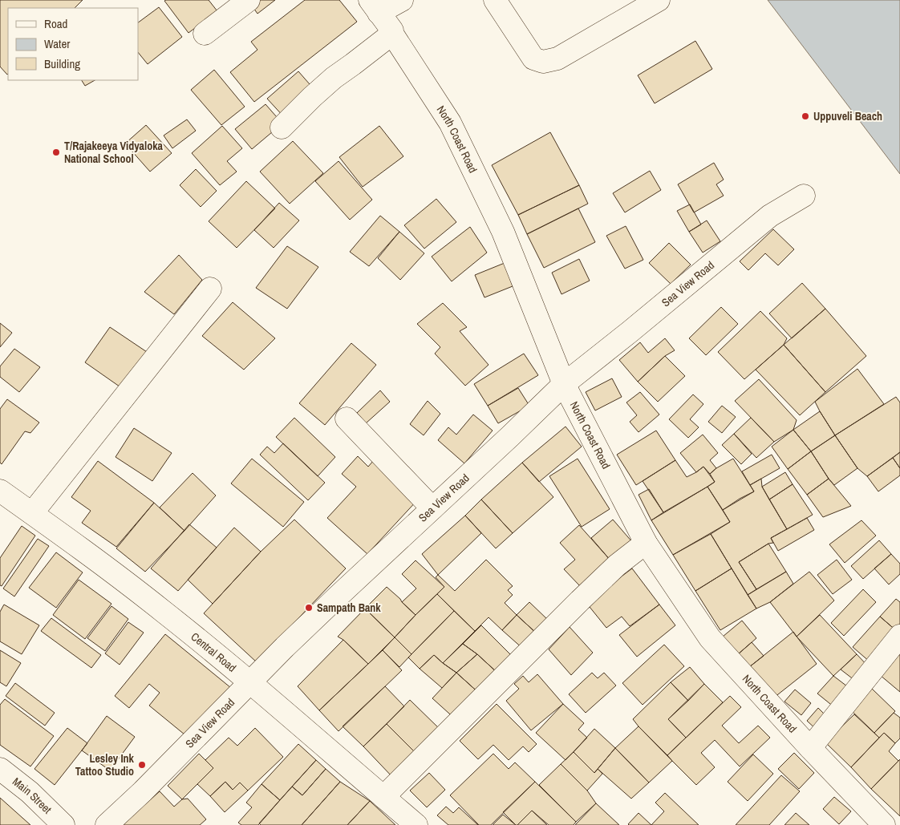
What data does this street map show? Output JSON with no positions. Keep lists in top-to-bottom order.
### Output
{
  "streets": {
    "main road": [
      "North Coast Road",
      "Sea View Road",
      "Central Road",
      "Main Street"
    ]
  },
  "crossings": [
    ["North Coast Road", "Sea View Road"],
    ["Sea View Road", "Central Road"]
  ],
  "places": [
    "Uppuveli Beach",
    "T/Rajakeeya Vidyaloka National School",
    "Sampath Bank",
    "Lesley Ink Tattoo Studio"
  ],
  "legend": ["Road", "Water", "Building"]
}
